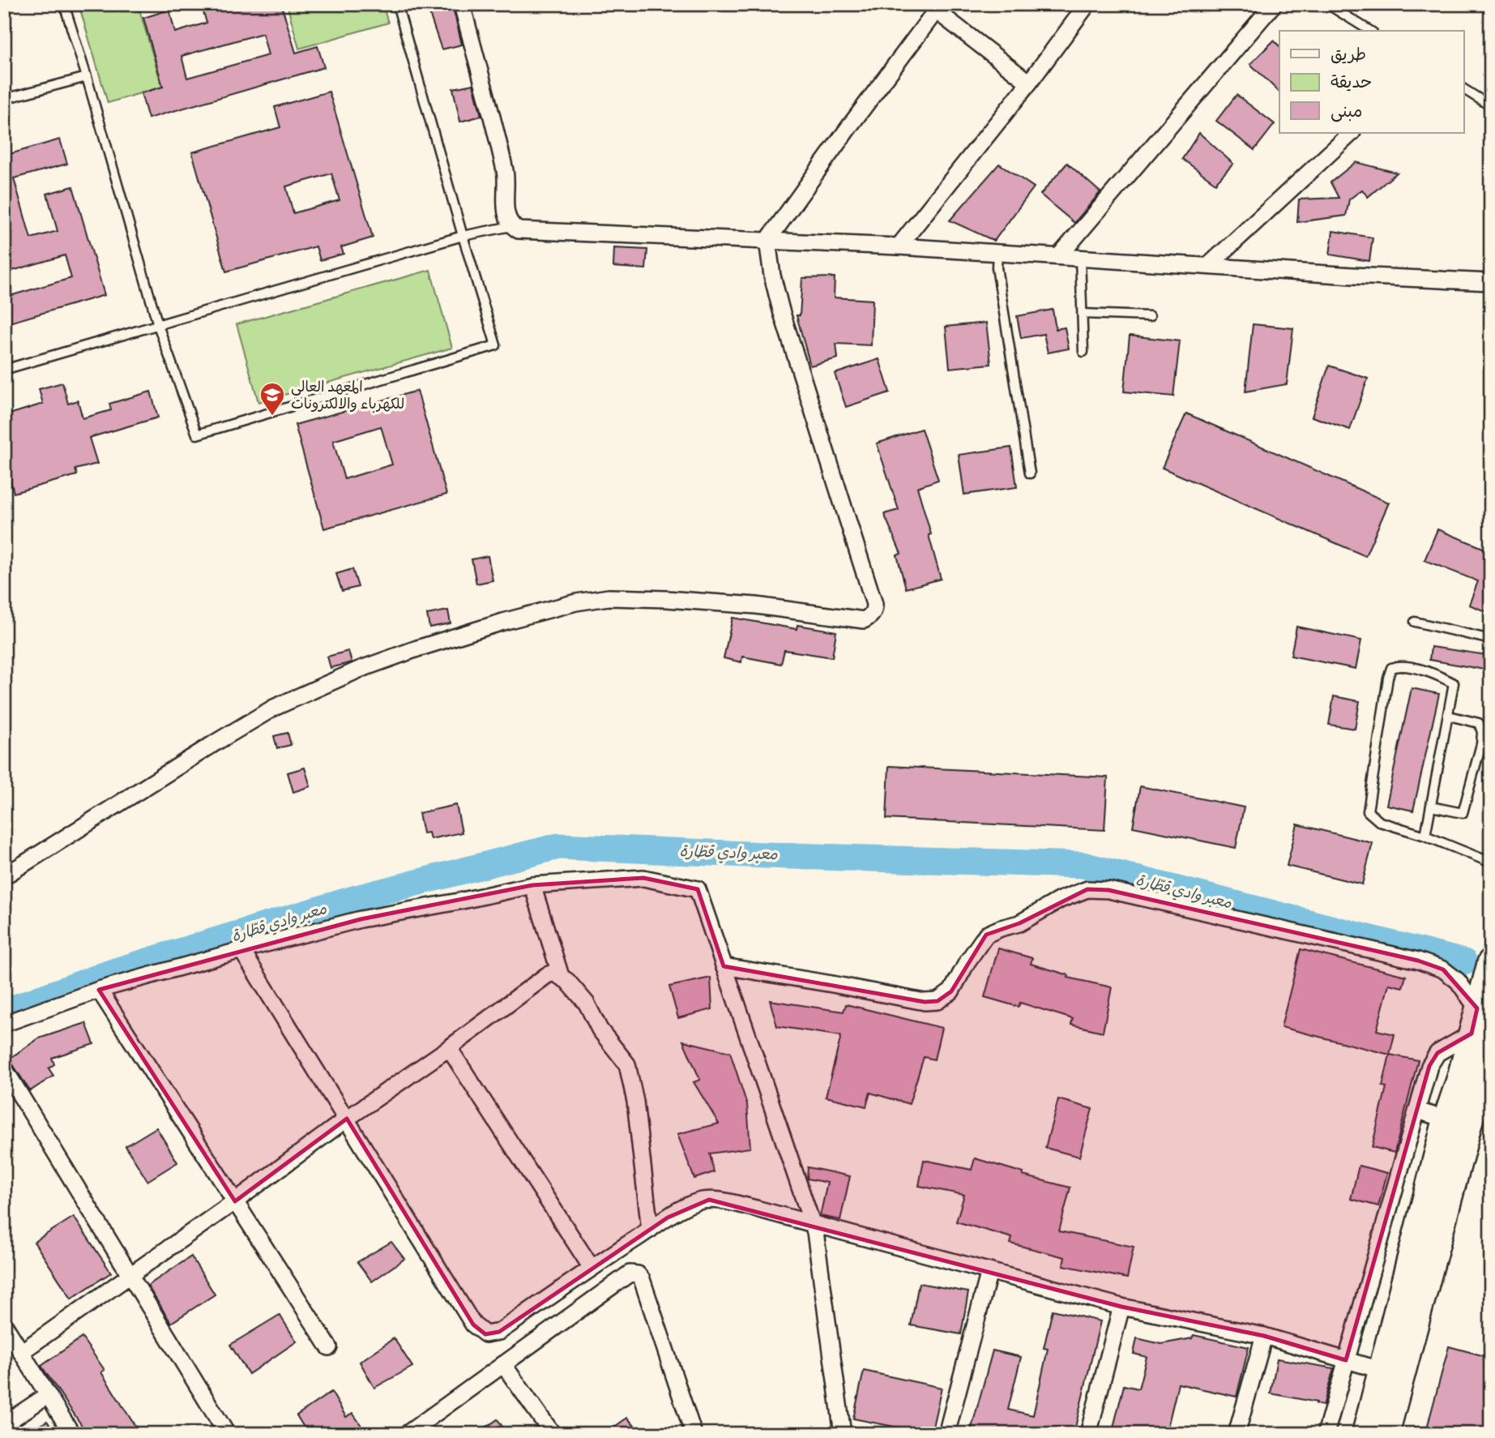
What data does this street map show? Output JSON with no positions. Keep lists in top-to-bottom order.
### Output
{
  "water": ["معبر وادي قطّارة"],
  "places": {
    "school or university": ["المعهد العالي للكهرباء والالكترونات"]
  },
  "legend": ["طريق", "حديقة", "مبنى"]
}
